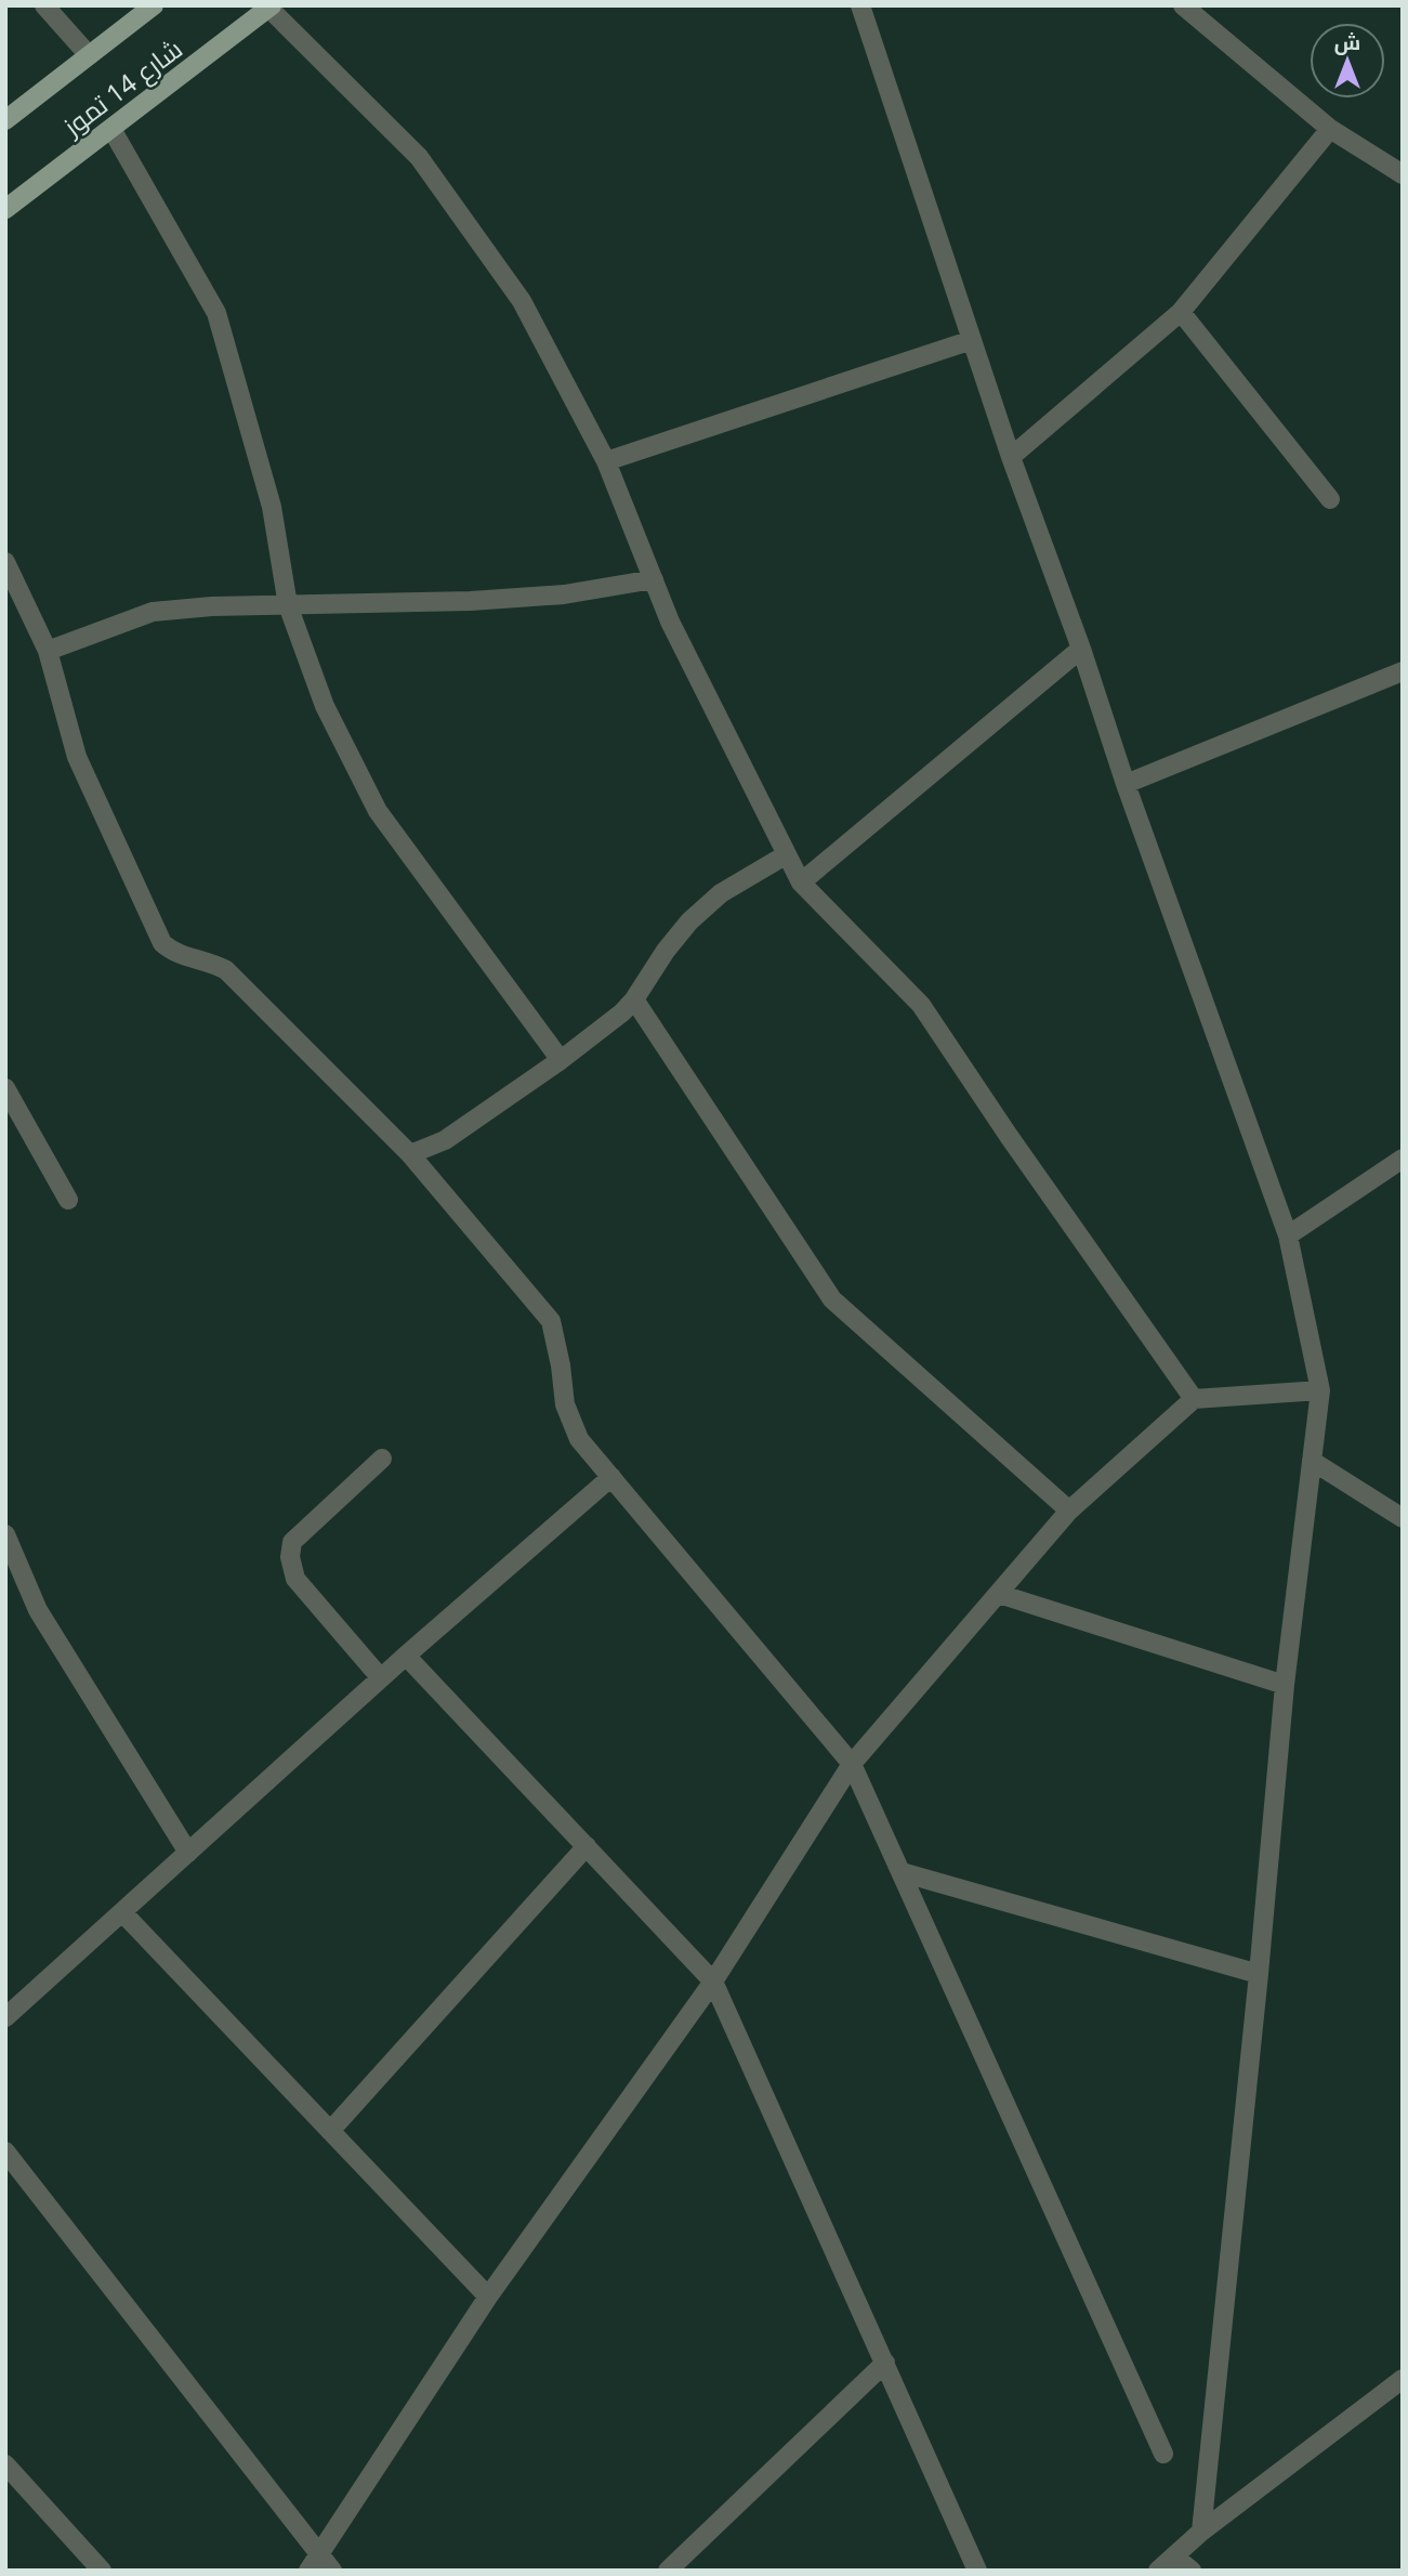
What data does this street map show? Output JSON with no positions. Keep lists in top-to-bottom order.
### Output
{
  "streets": {
    "main road": ["شارع 14 تموز"]
  },
  "north": "top"
}
